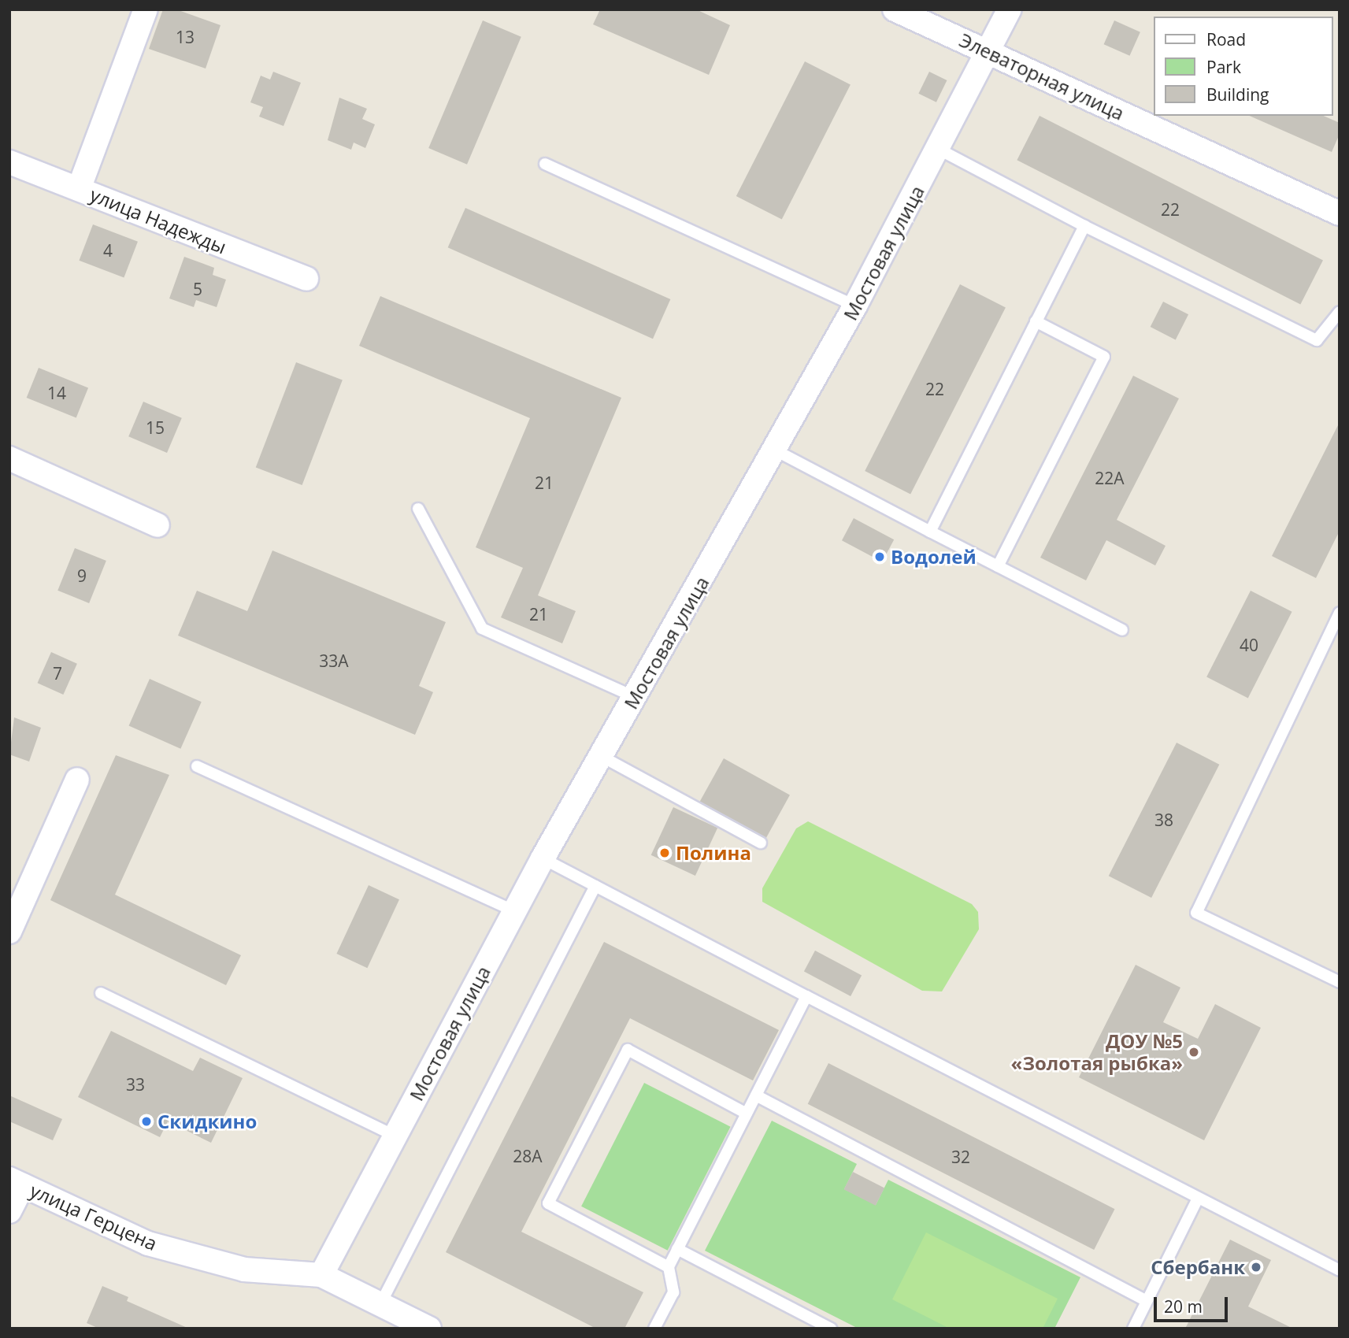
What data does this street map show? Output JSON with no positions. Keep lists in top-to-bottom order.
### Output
{
  "streets": {
    "street": [
      "Элеваторная улица",
      "улица Надежды",
      "Мостовая улица",
      "улица Герцена"
    ]
  },
  "crossings": [
    ["Элеваторная улица", "Мостовая улица"],
    ["Мостовая улица", "улица Герцена"]
  ],
  "places": [
    "Водолей",
    "Полина",
    "ДОУ №5 «Золотая рыбка»",
    "Скидкино",
    "Сбербанк"
  ],
  "house_numbers": [
    "13",
    "22",
    "4",
    "5",
    "22",
    "14",
    "15",
    "22А",
    "21",
    "9",
    "21",
    "40",
    "33А",
    "7",
    "38",
    "33",
    "28А",
    "32"
  ],
  "legend": ["Road", "Park", "Building"],
  "scale_bar": "20 m"
}
